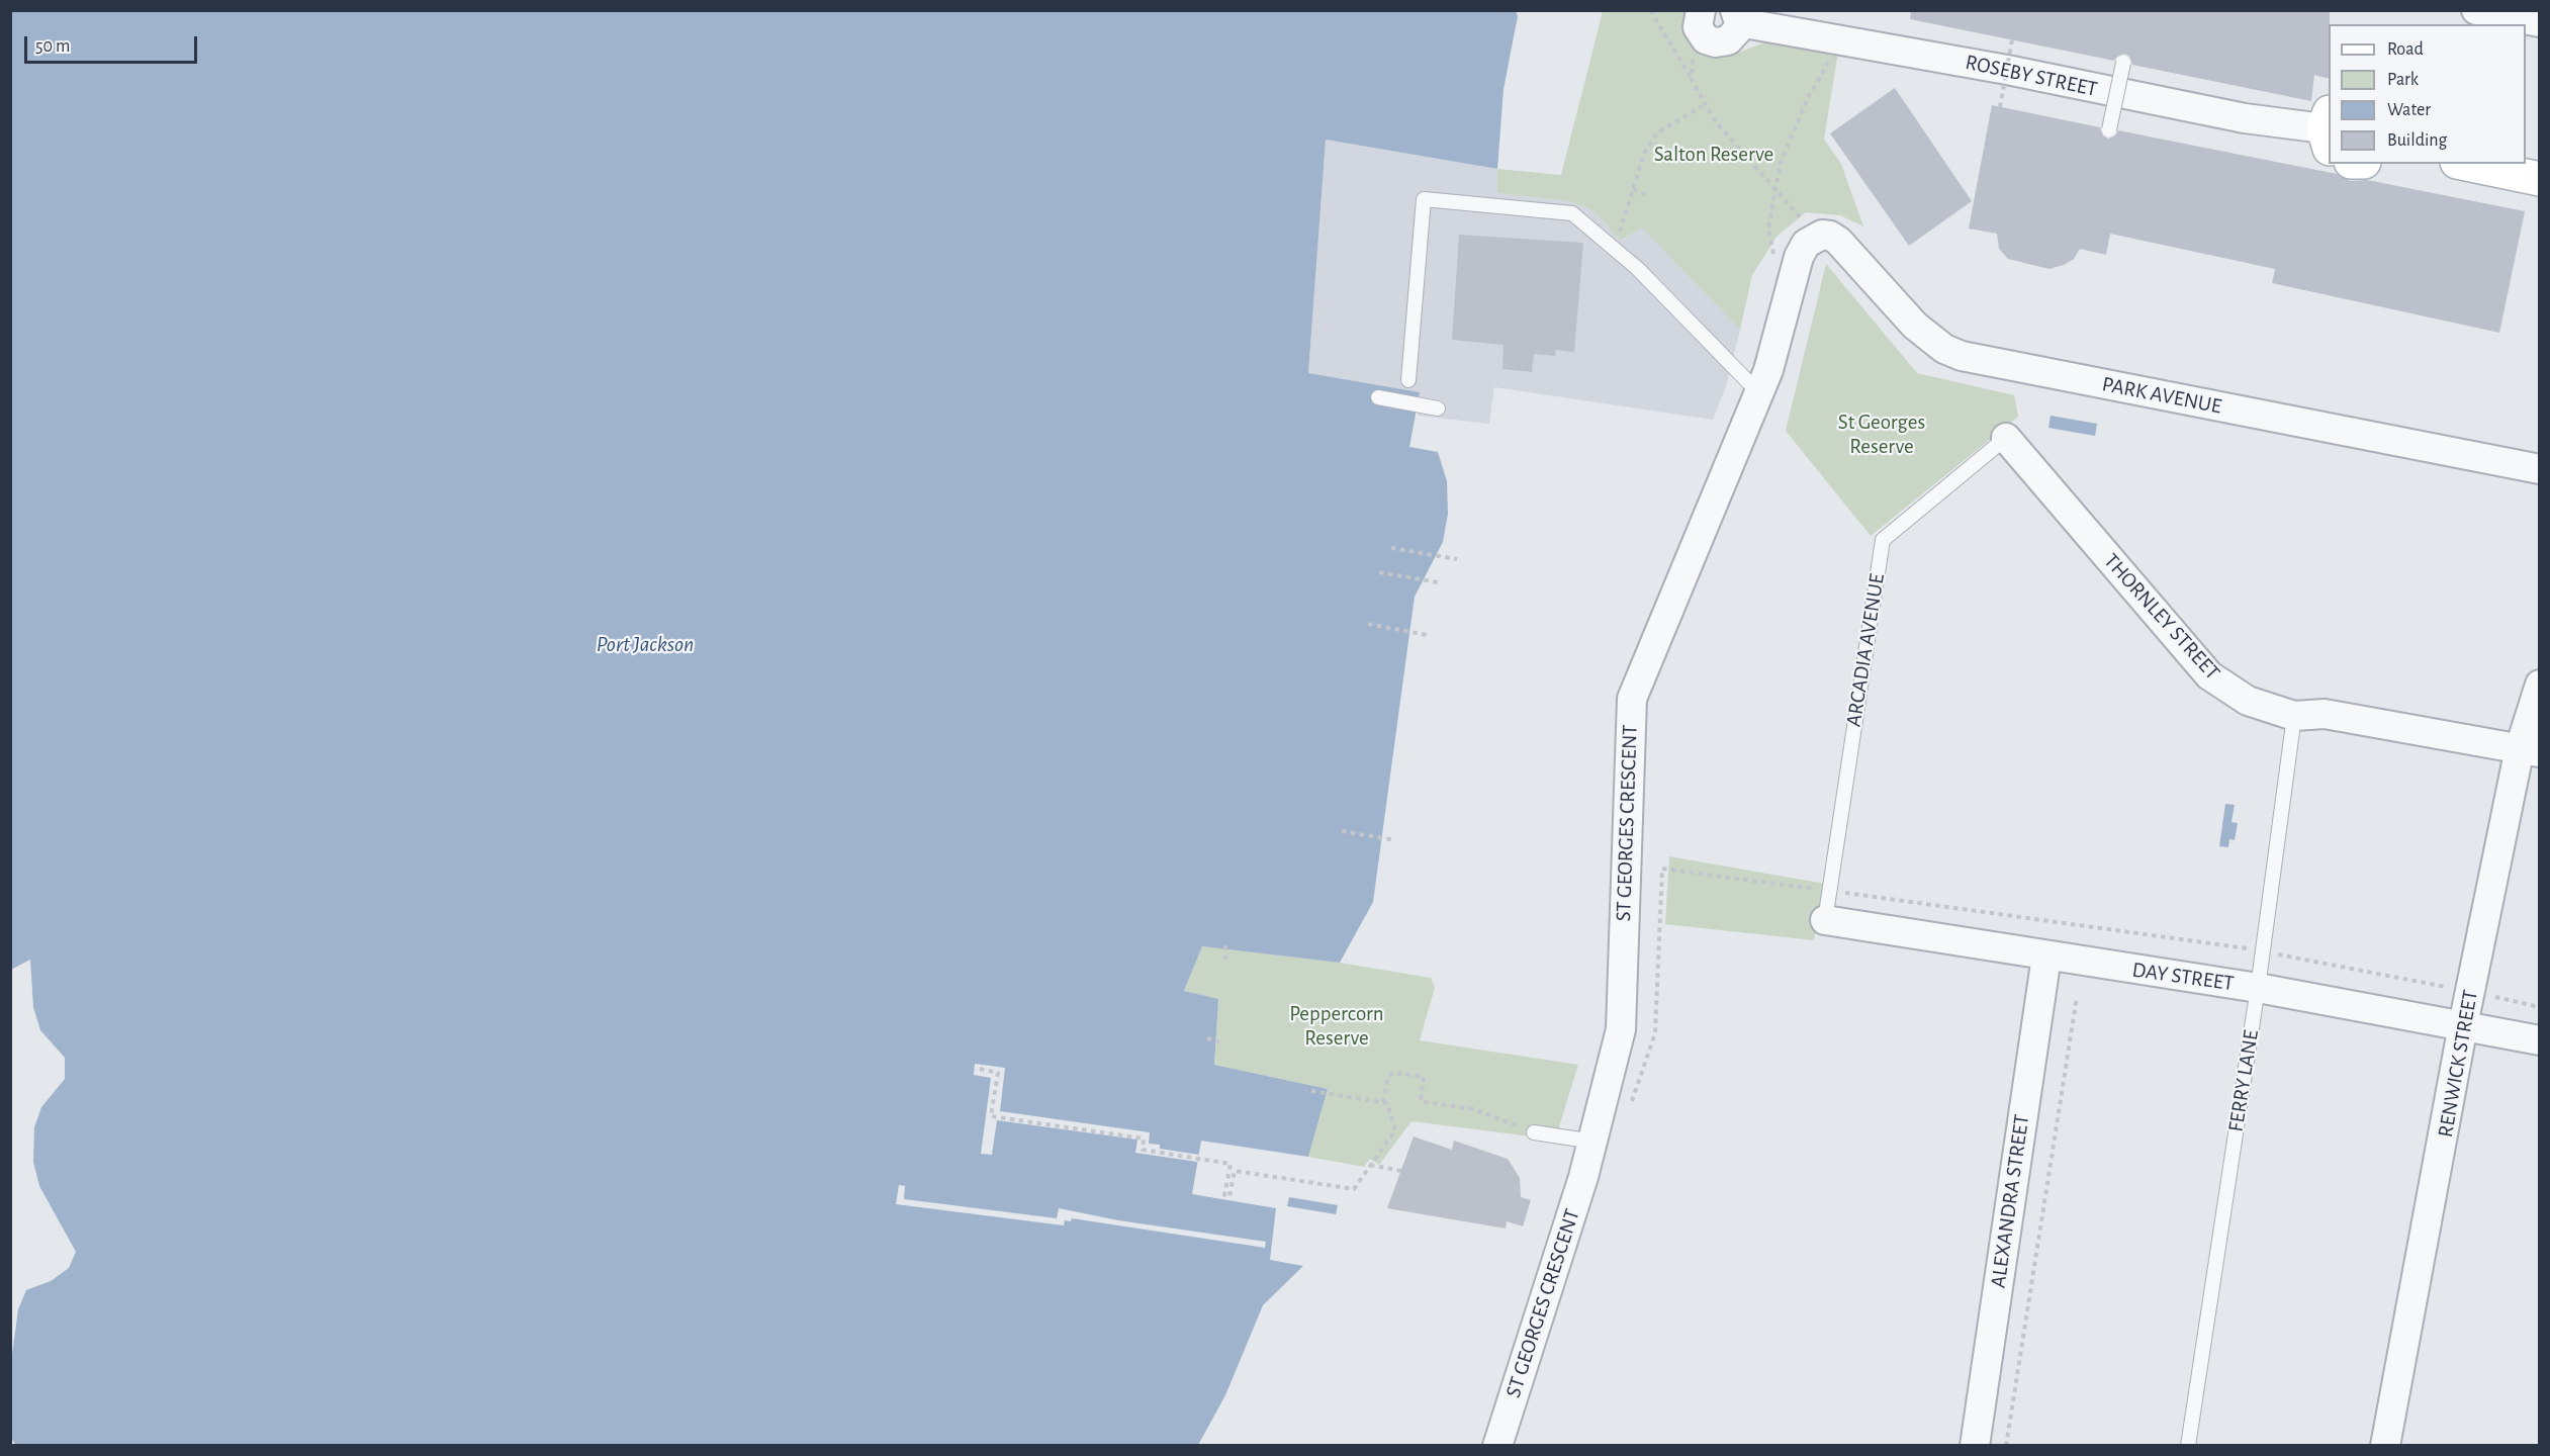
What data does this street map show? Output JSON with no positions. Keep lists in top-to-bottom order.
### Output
{
  "streets": {
    "street": [
      "ROSEBY STREET",
      "PARK AVENUE",
      "THORNLEY STREET",
      "ST GEORGES CRESCENT",
      "DAY STREET",
      "RENWICK STREET",
      "ALEXANDRA STREET"
    ],
    "lane": ["ARCADIA AVENUE", "FERRY LANE"]
  },
  "crossings": [
    ["PARK AVENUE", "ST GEORGES CRESCENT"],
    ["THORNLEY STREET", "ARCADIA AVENUE"],
    ["THORNLEY STREET", "RENWICK STREET"],
    ["THORNLEY STREET", "FERRY LANE"],
    ["ARCADIA AVENUE", "DAY STREET"],
    ["DAY STREET", "RENWICK STREET"],
    ["DAY STREET", "FERRY LANE"],
    ["DAY STREET", "ALEXANDRA STREET"]
  ],
  "water": ["Port Jackson"],
  "parks": ["Salton Reserve", "St Georges Reserve", "Peppercorn Reserve"],
  "legend": [
    "Road",
    "Park",
    "Water",
    "Building"
  ],
  "scale_bar": "50 m"
}
